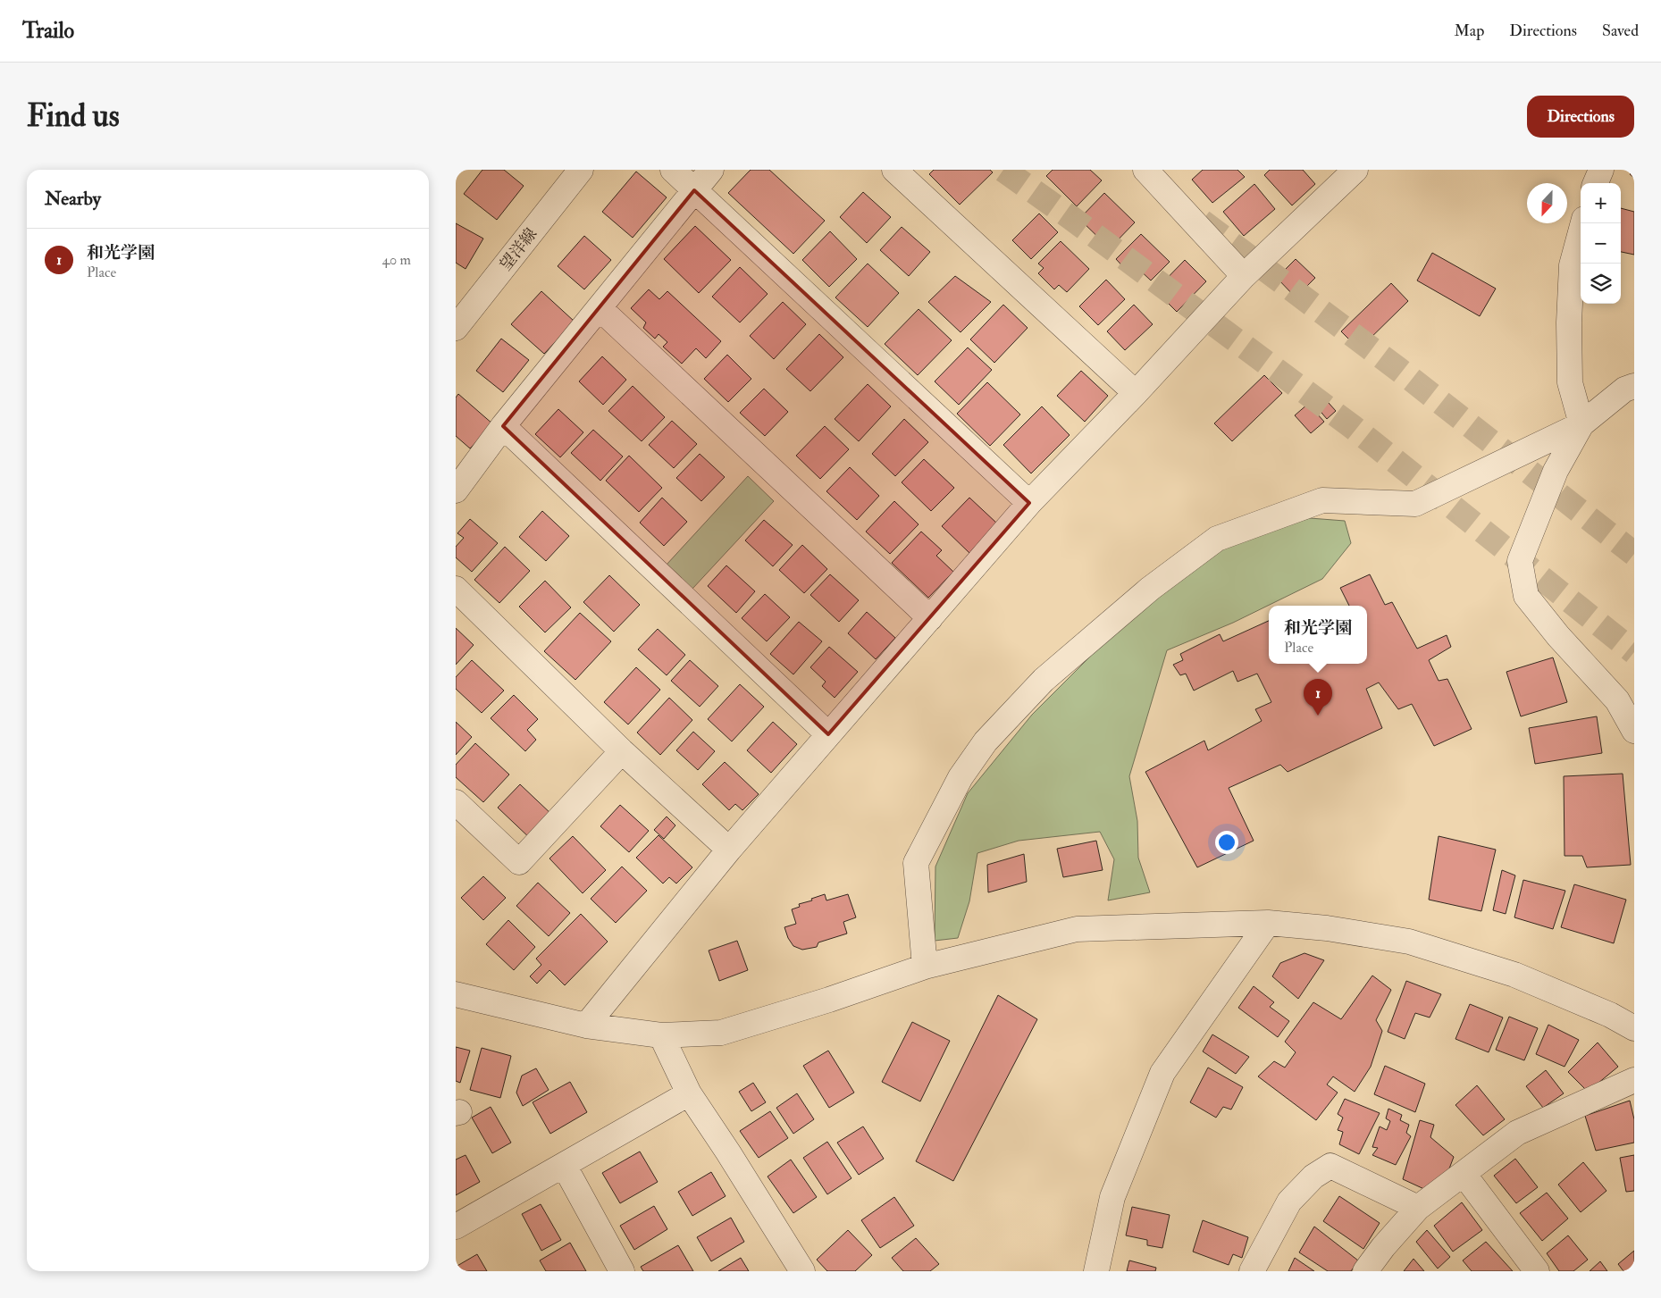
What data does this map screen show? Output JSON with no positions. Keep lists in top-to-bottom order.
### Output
{
  "streets": {
    "street": ["望洋線"]
  },
  "north": "bottom",
  "page": {
    "header": "Trailo",
    "nav": ["Map", "Directions", "Saved"],
    "buttons": "Directions",
    "title": "Find us",
    "heading": "Nearby",
    "map_buttons": ["+", "−"],
    "list": [
      {
        "mark": "1",
        "name": "和光学園",
        "note": "Place",
        "value": "40 m"
      }
    ],
    "popup": ["和光学園", "Place"],
    "pins": "1"
  }
}
